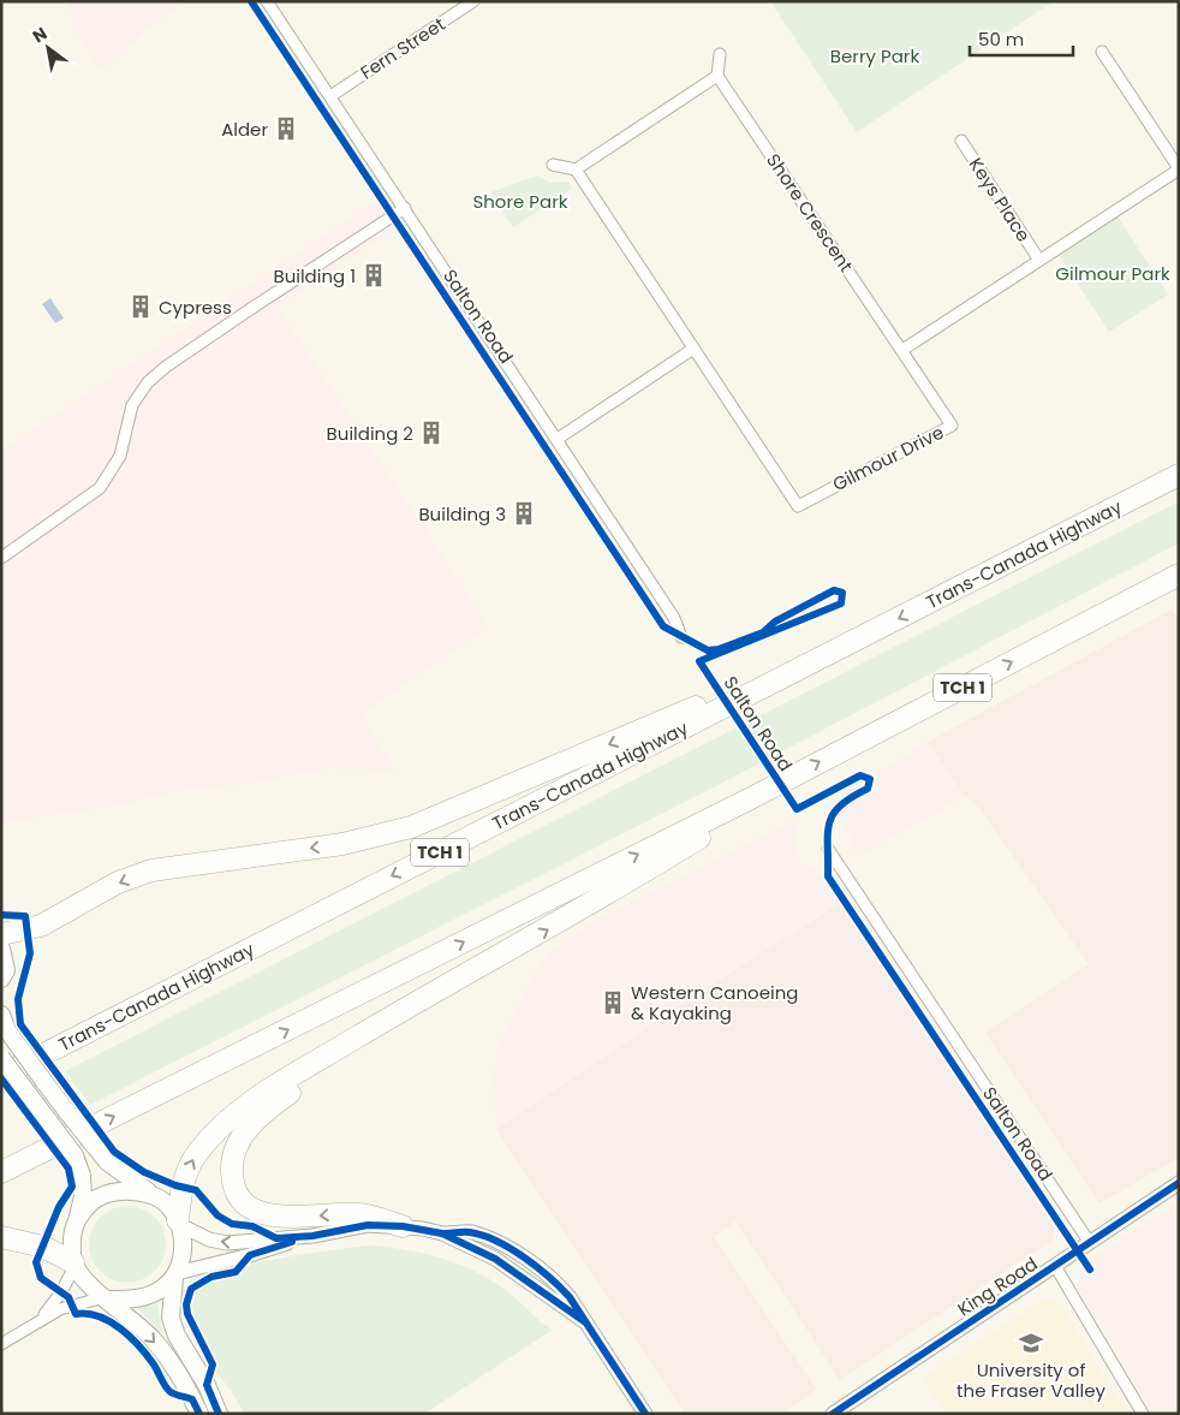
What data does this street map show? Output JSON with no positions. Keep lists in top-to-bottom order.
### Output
{
  "streets": {
    "highway": ["Trans-Canada Highway", "TCH 1"],
    "street": [
      "Fern Street",
      "Keys Place",
      "Shore Crescent",
      "Salton Road",
      "Gilmour Drive",
      "King Road"
    ]
  },
  "crossings": [
    ["Fern Street", "Salton Road"],
    ["Shore Crescent", "Gilmour Drive"],
    ["Salton Road", "King Road"]
  ],
  "parks": ["Berry Park", "Shore Park", "Gilmour Park"],
  "places": {
    "building": [
      "Alder",
      "Building 1",
      "Cypress",
      "Building 2",
      "Building 3",
      "Western Canoeing & Kayaking"
    ],
    "school or university": ["University of the Fraser Valley"]
  },
  "scale_bar": "50 m",
  "north": "top left"
}
